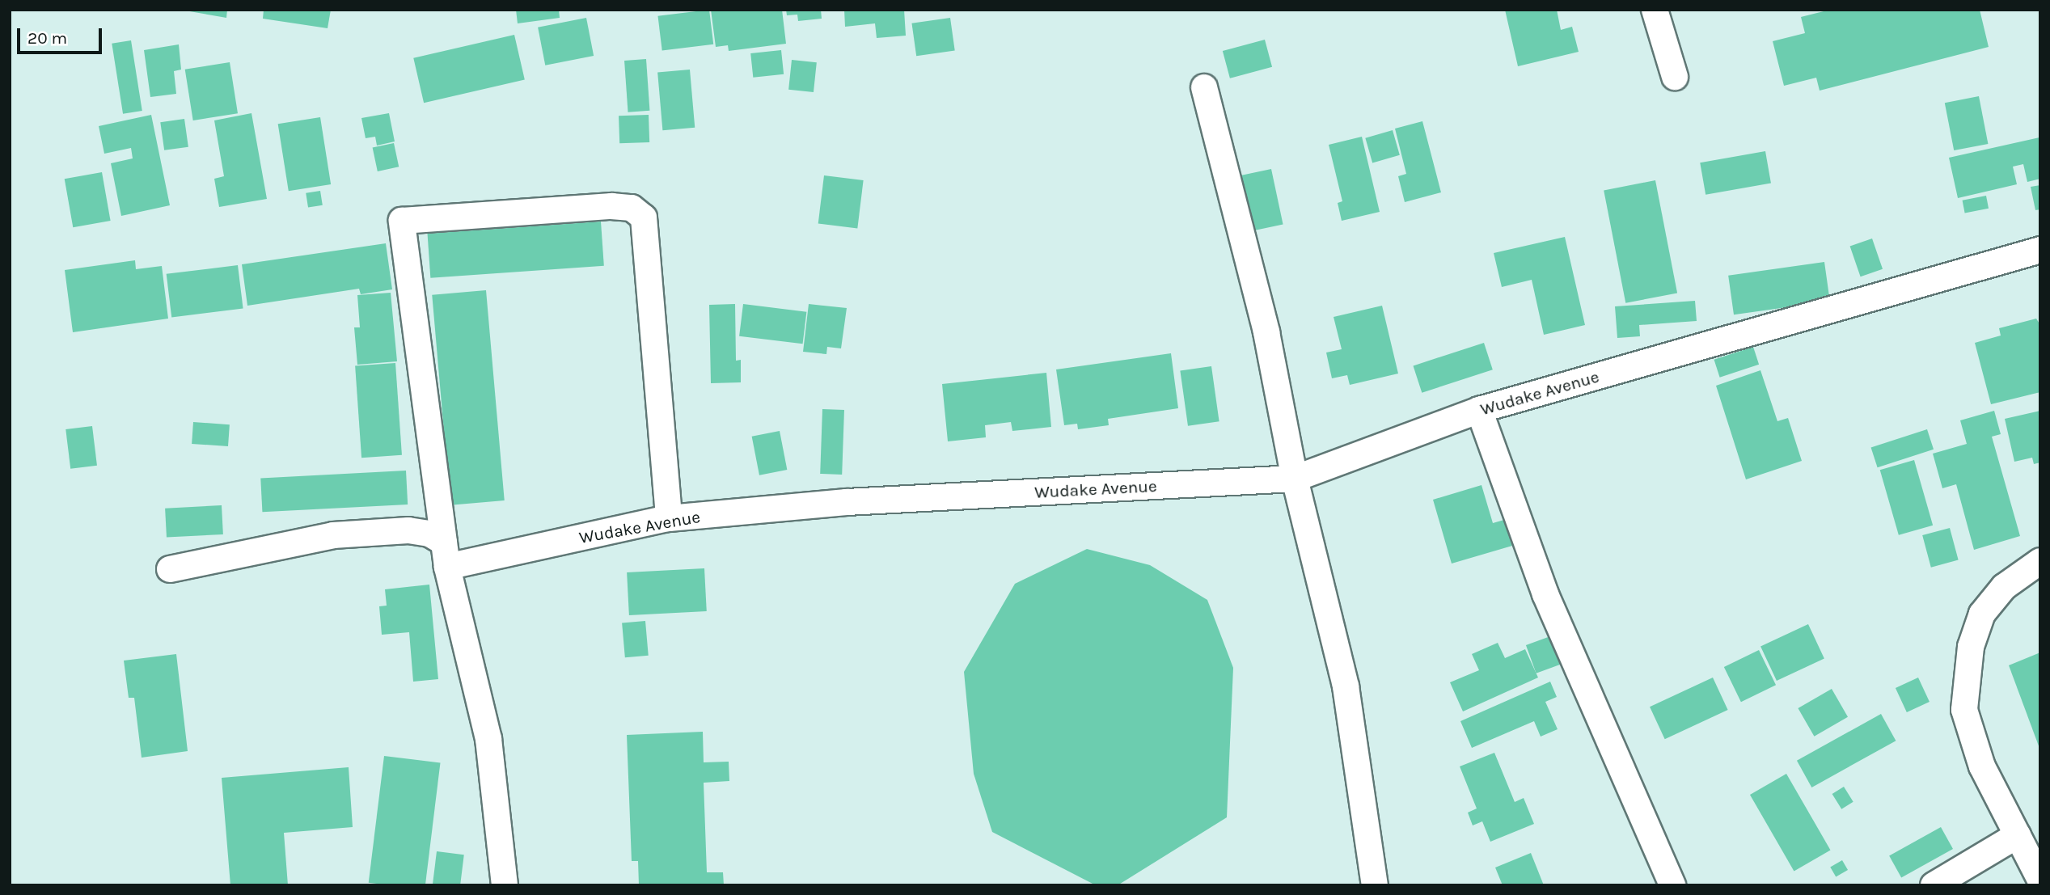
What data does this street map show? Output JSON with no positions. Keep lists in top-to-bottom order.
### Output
{
  "streets": {
    "street": ["Wudake Avenue"]
  },
  "scale_bar": "20 m"
}
